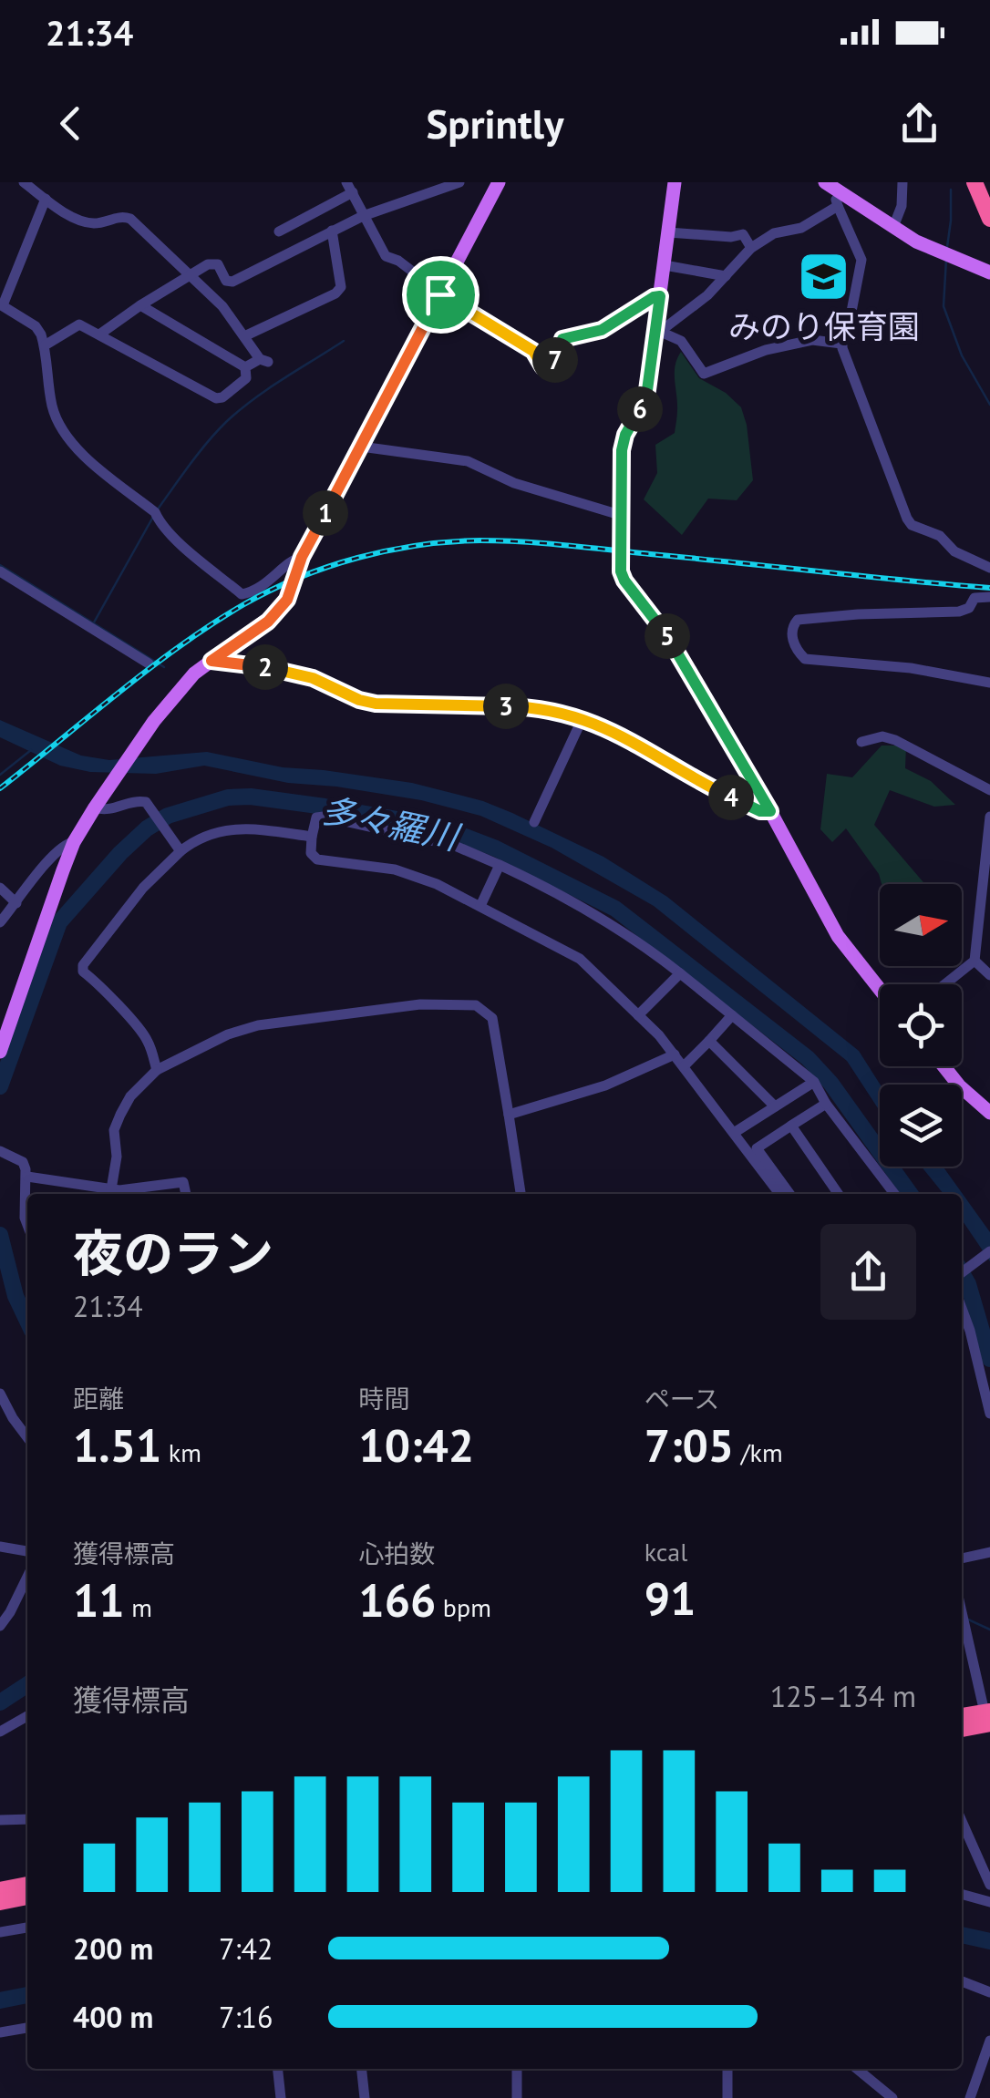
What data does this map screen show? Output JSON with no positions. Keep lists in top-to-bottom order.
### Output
{
  "water": ["多々羅川"],
  "places": {
    "school or university": ["みのり保育園"]
  },
  "north": "right",
  "page": {
    "status": "21:34",
    "header": "Sprintly",
    "pins": [
      "7",
      "6",
      "1",
      "5",
      "2",
      "3",
      "4"
    ],
    "heading": ["夜のラン", "21:34"],
    "stats": [
      ["距離", "1.51 km"],
      ["時間", "10:42"],
      ["ペース", "7:05 /km"],
      ["獲得標高", "11 m"],
      ["心拍数", "166 bpm"],
      ["kcal", "91"]
    ],
    "chart": ["獲得標高", "125–134 m"],
    "list": [
      {
        "name": "200 m",
        "note": "7:42"
      },
      {
        "name": "400 m",
        "note": "7:16"
      }
    ]
  }
}
